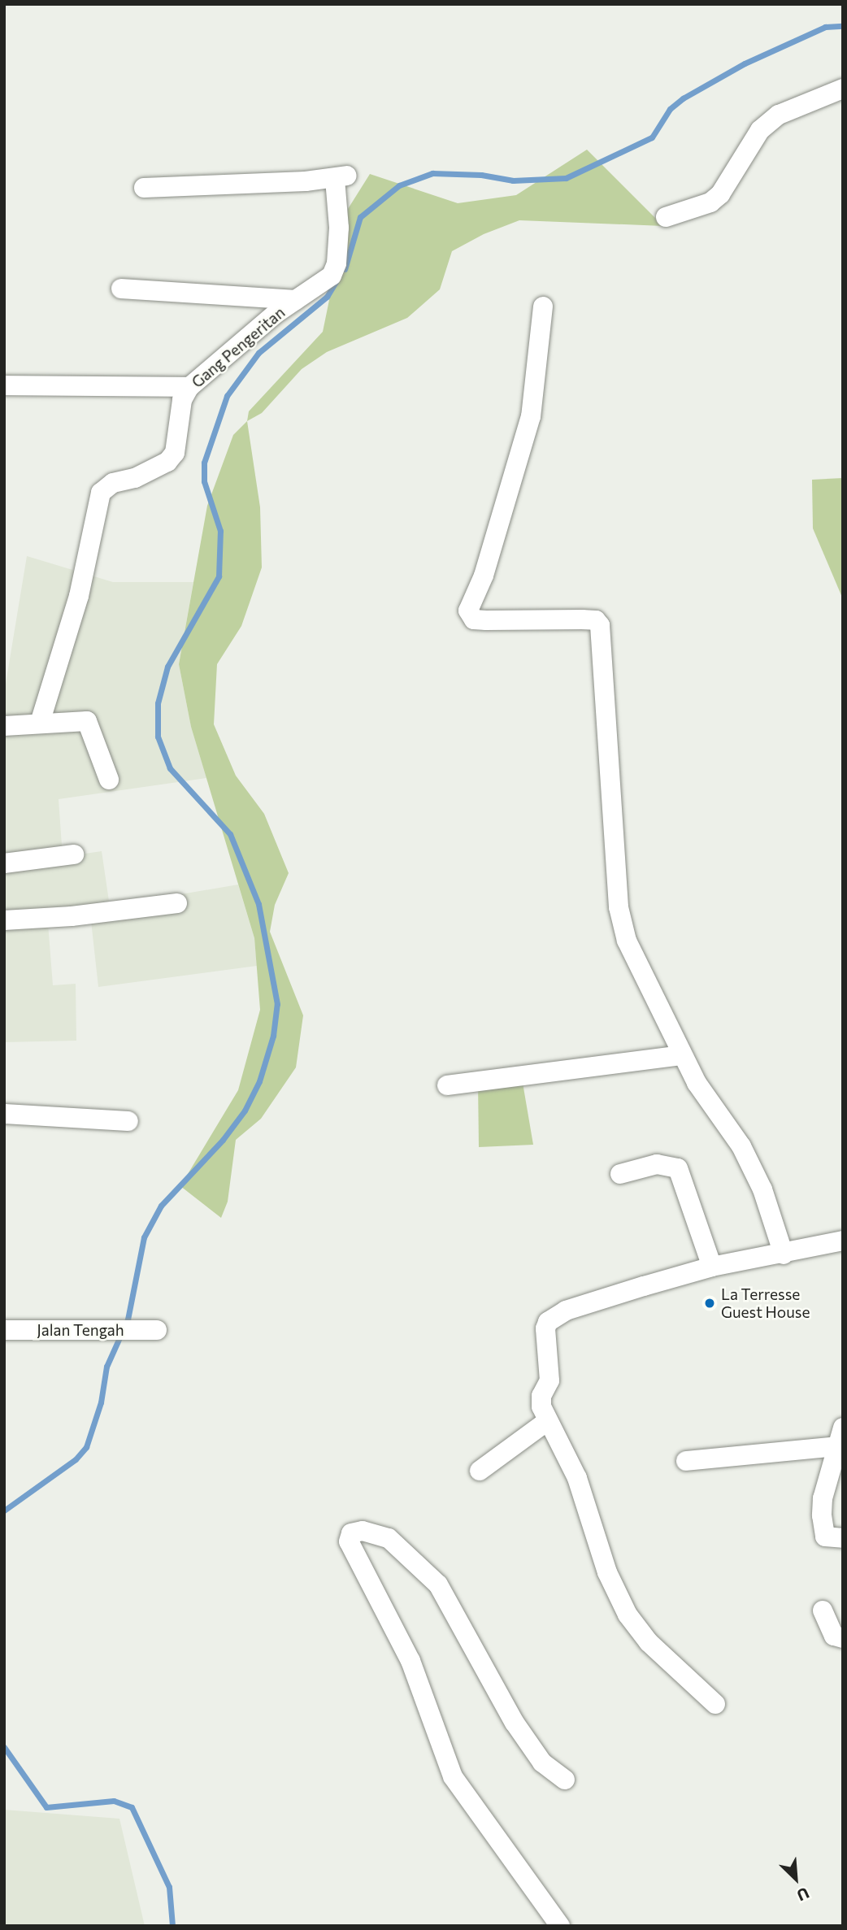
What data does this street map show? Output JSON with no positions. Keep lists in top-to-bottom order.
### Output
{
  "streets": {
    "street": ["Gang Pengeritan", "Jalan Tengah"]
  },
  "places": ["La Terresse Guest House"],
  "north": "bottom right"
}
